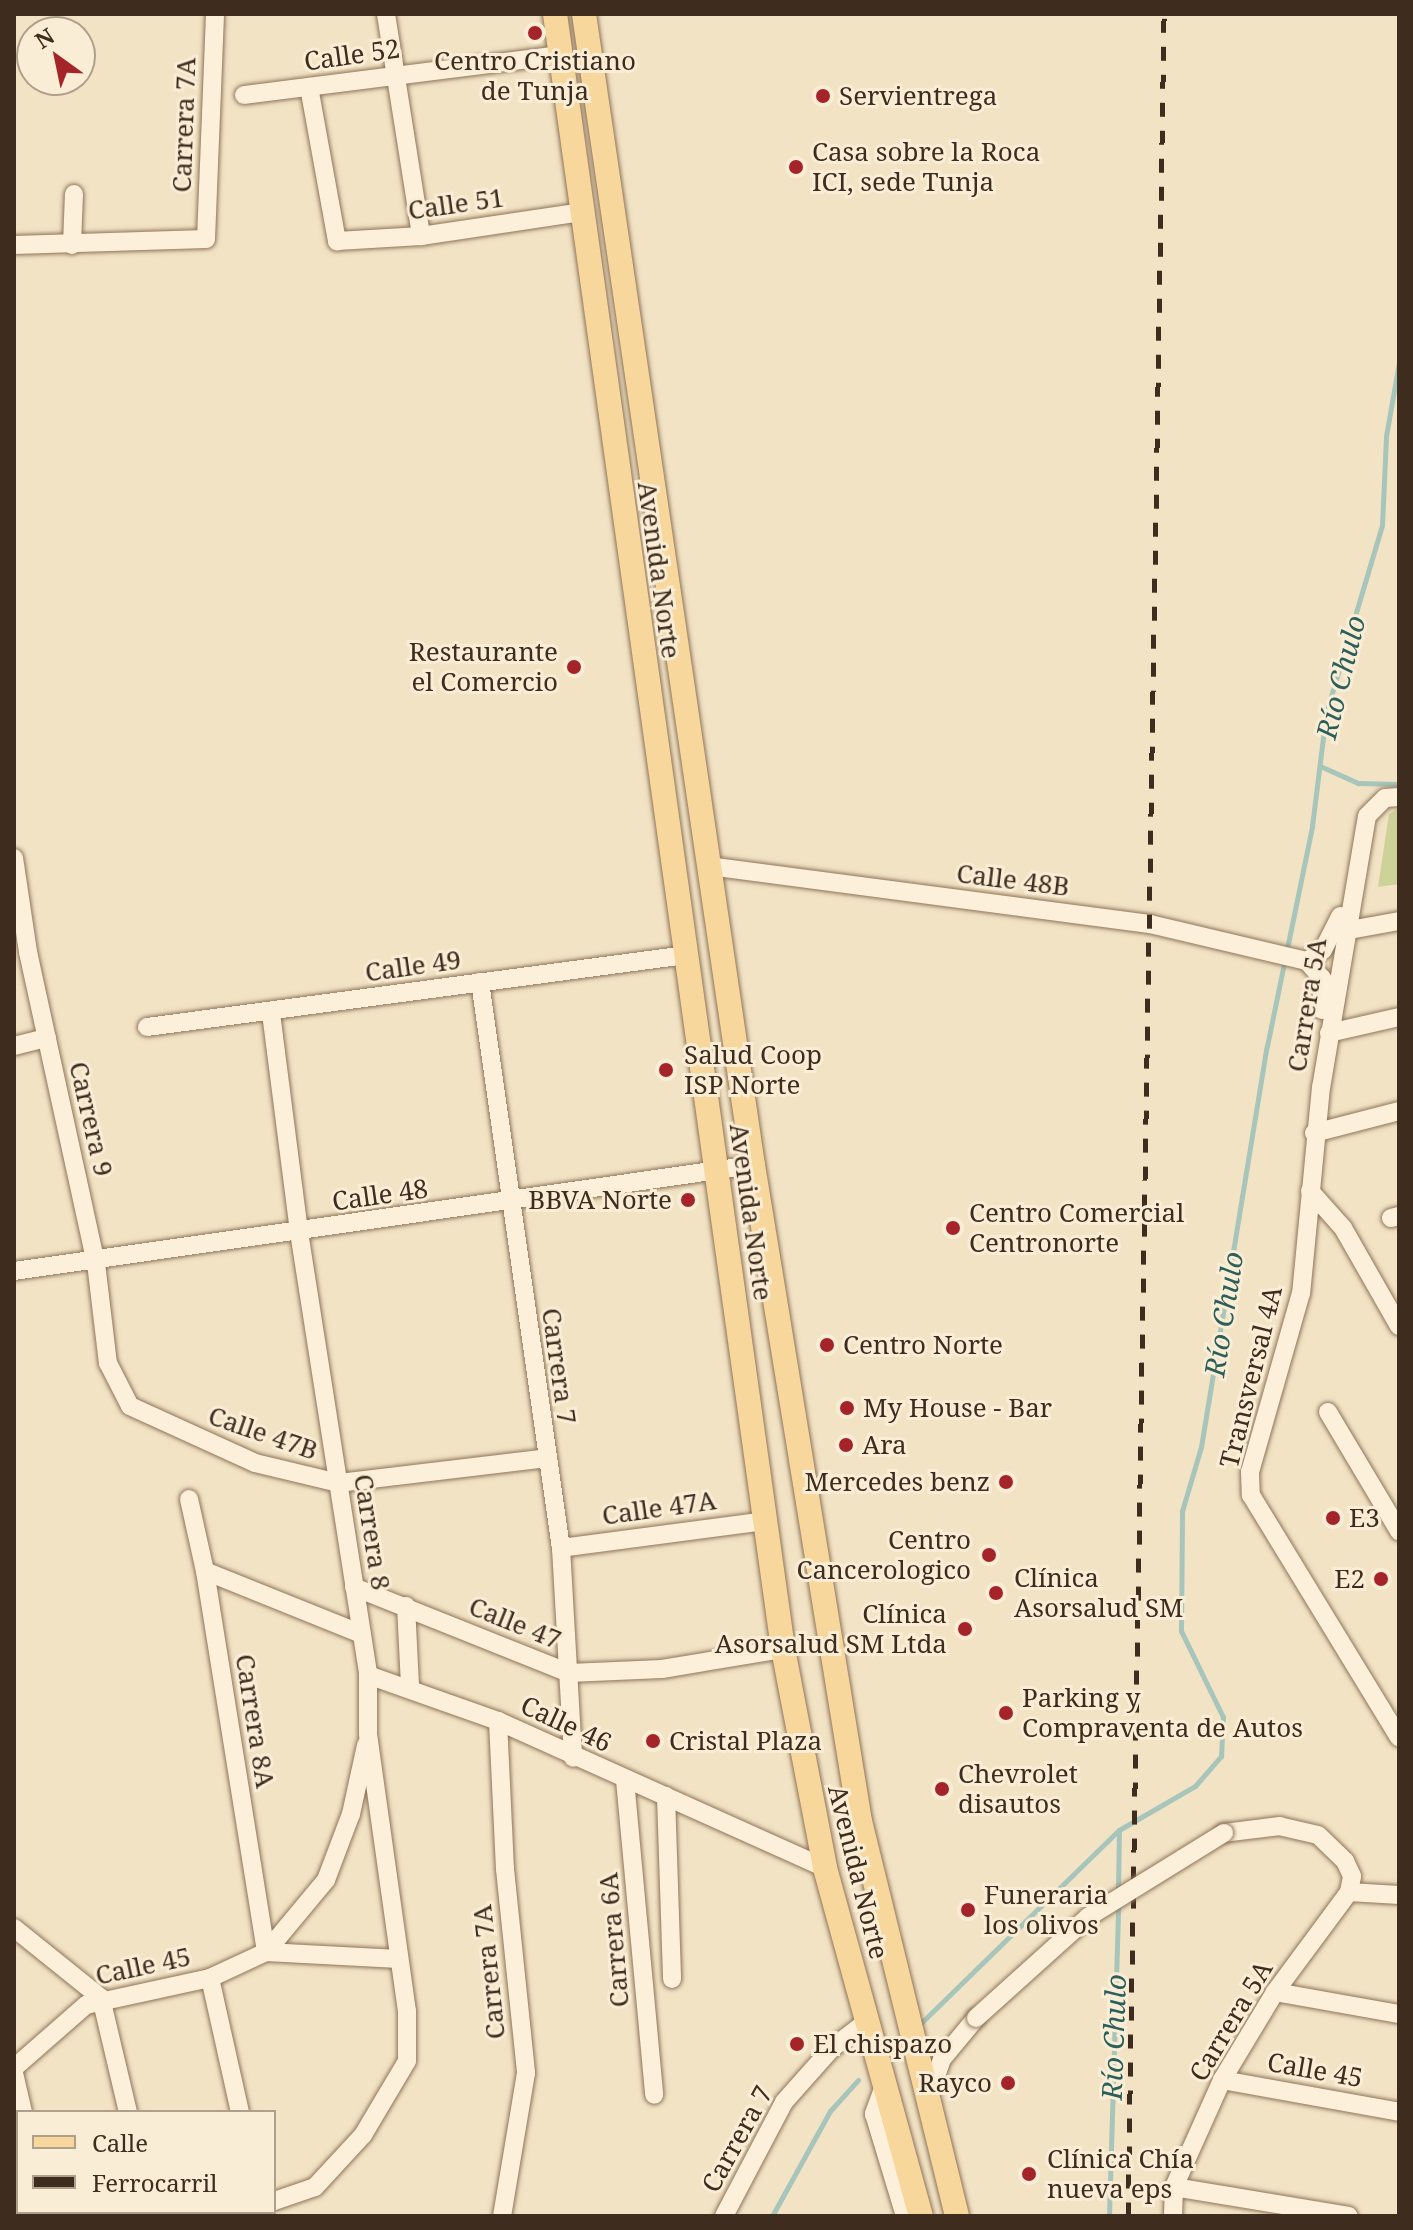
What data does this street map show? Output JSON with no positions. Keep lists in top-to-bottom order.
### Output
{
  "streets": {
    "main road": ["Avenida Norte"],
    "street": [
      "Calle 52",
      "Carrera 7A",
      "Calle 51",
      "Calle 48B",
      "Calle 49",
      "Carrera 5A",
      "Carrera 9",
      "Calle 48",
      "Carrera 7",
      "Transversal 4A",
      "Calle 47B",
      "Calle 47A",
      "Carrera 8",
      "Calle 47",
      "Carrera 8A",
      "Calle 46",
      "Carrera 6A",
      "Calle 45"
    ]
  },
  "crossings": [
    ["Calle 52", "Calle 51"],
    ["Calle 52", "Avenida Norte"],
    ["Carrera 7A", "Calle 46"],
    ["Calle 51", "Avenida Norte"],
    ["Avenida Norte", "Calle 48B"],
    ["Avenida Norte", "Calle 49"],
    ["Avenida Norte", "Calle 48"],
    ["Avenida Norte", "Carrera 7"],
    ["Avenida Norte", "Calle 47A"],
    ["Avenida Norte", "Calle 47"],
    ["Avenida Norte", "Calle 46"],
    ["Calle 49", "Carrera 7"],
    ["Calle 49", "Carrera 8"],
    ["Carrera 5A", "Transversal 4A"],
    ["Carrera 5A", "Calle 45"],
    ["Carrera 9", "Calle 48"],
    ["Carrera 9", "Calle 47B"],
    ["Calle 48", "Carrera 7"],
    ["Calle 48", "Carrera 8"],
    ["Carrera 7", "Calle 47B"],
    ["Carrera 7", "Calle 47A"],
    ["Carrera 7", "Calle 47"],
    ["Carrera 7", "Calle 46"],
    ["Calle 47B", "Carrera 8"],
    ["Carrera 8", "Calle 47"],
    ["Carrera 8", "Calle 46"],
    ["Carrera 8A", "Calle 45"],
    ["Calle 46", "Carrera 6A"]
  ],
  "water": ["Río Chulo"],
  "places": [
    "Centro Cristiano de Tunja",
    "Servientrega",
    "Casa sobre la Roca ICI, sede Tunja",
    "Restaurante el Comercio",
    "Salud Coop ISP Norte",
    "BBVA Norte",
    "Centro Comercial Centronorte",
    "Centro Norte",
    "My House - Bar",
    "Ara",
    "Mercedes benz",
    "E3",
    "Centro Cancerologico",
    "E2",
    "Clínica Asorsalud SM",
    "Clínica Asorsalud SM Ltda",
    "Parking y Compraventa de Autos",
    "Cristal Plaza",
    "Chevrolet disautos",
    "Funeraria los olivos",
    "El chispazo",
    "Rayco",
    "Clínica Chía nueva eps"
  ],
  "legend": ["Calle", "Ferrocarril"],
  "north": "top left"
}
